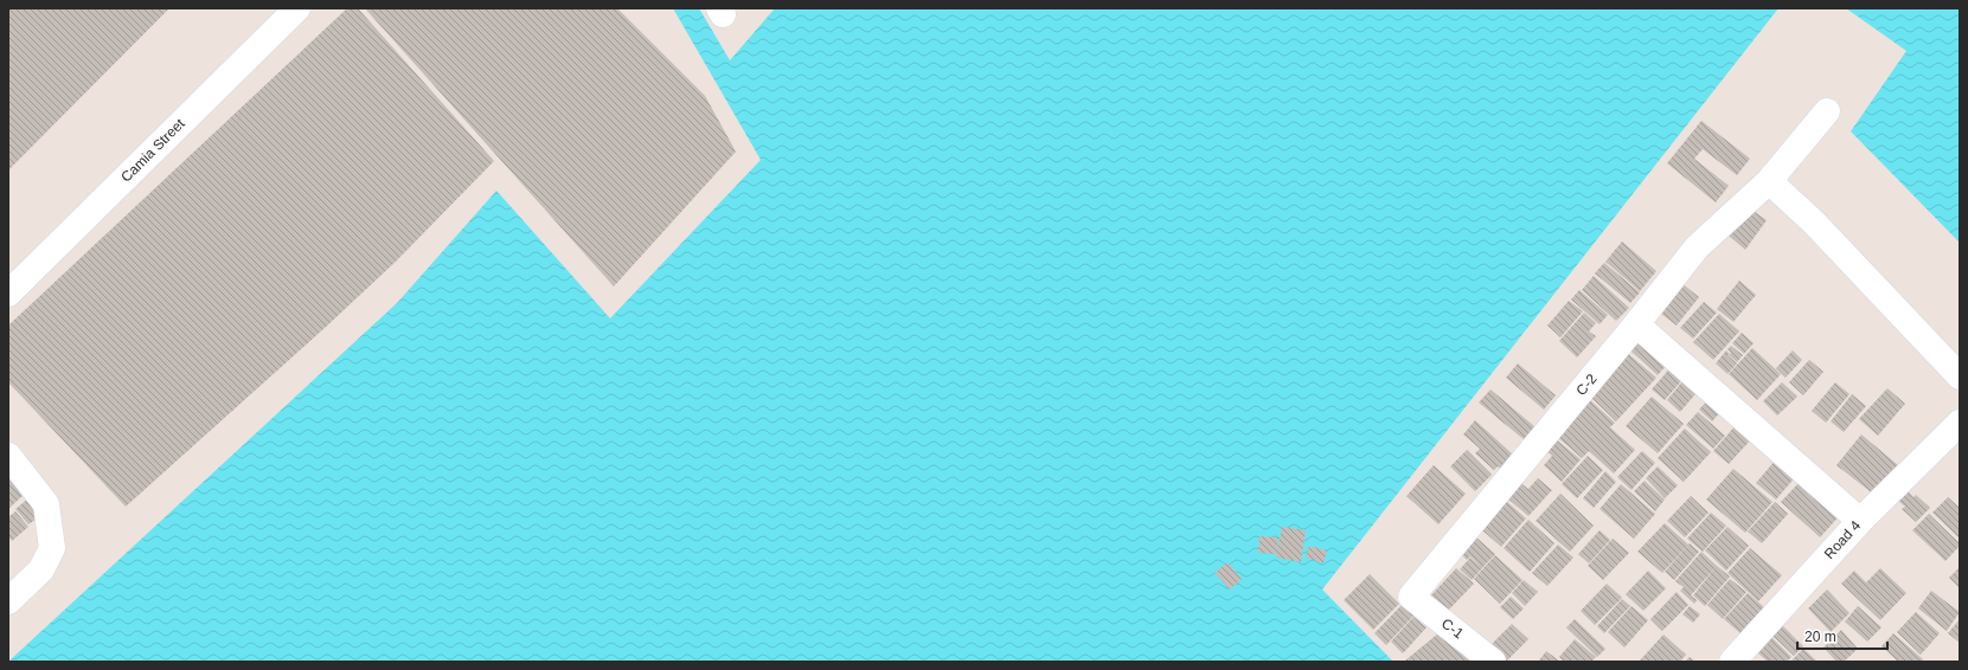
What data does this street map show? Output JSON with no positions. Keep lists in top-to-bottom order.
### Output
{
  "streets": {
    "street": [
      "Camia Street",
      "C-2",
      "Road 4",
      "C-1"
    ]
  },
  "crossings": [
    ["C-2", "C-1"]
  ],
  "scale_bar": "20 m"
}
